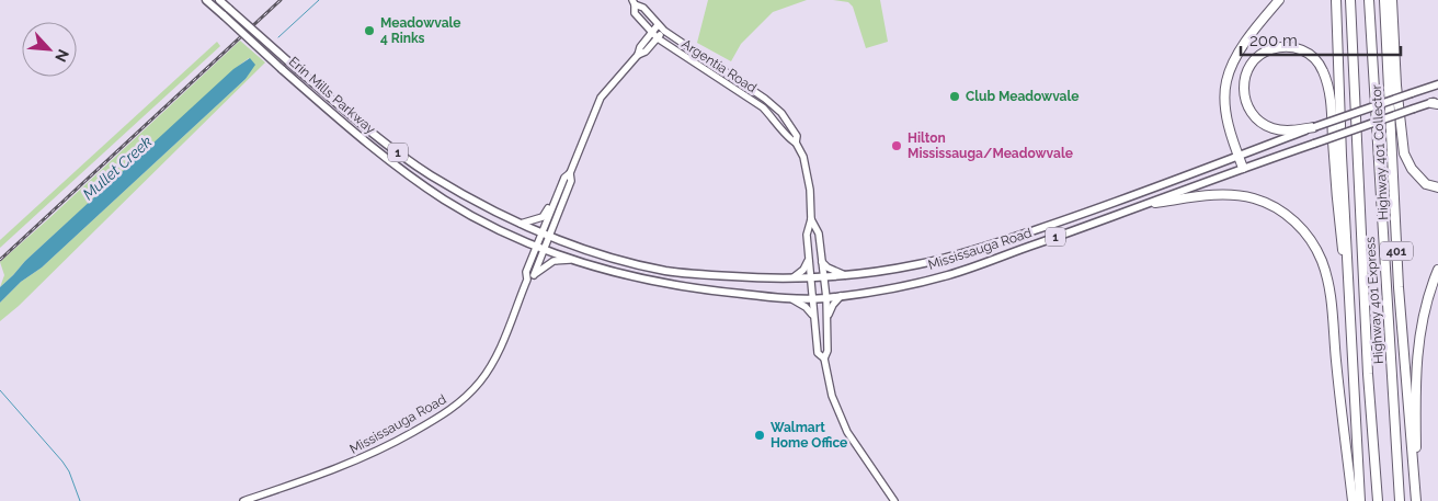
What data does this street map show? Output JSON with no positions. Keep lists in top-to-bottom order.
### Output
{
  "streets": {
    "highway": ["Highway 401 Collector", "401", "Highway 401 Express"],
    "main road": ["Erin Mills Parkway", "1", "Mississauga Road"],
    "street": ["Argentia Road"]
  },
  "crossings": [
    ["Argentia Road", "Mississauga Road"],
    ["Erin Mills Parkway", "Mississauga Road"]
  ],
  "water": ["Mullet Creek"],
  "places": [
    "Meadowvale 4 Rinks",
    "Club Meadowvale",
    "Hilton Mississauga/Meadowvale",
    "Walmart Home Office"
  ],
  "scale_bar": "200 m",
  "north": "bottom right"
}
